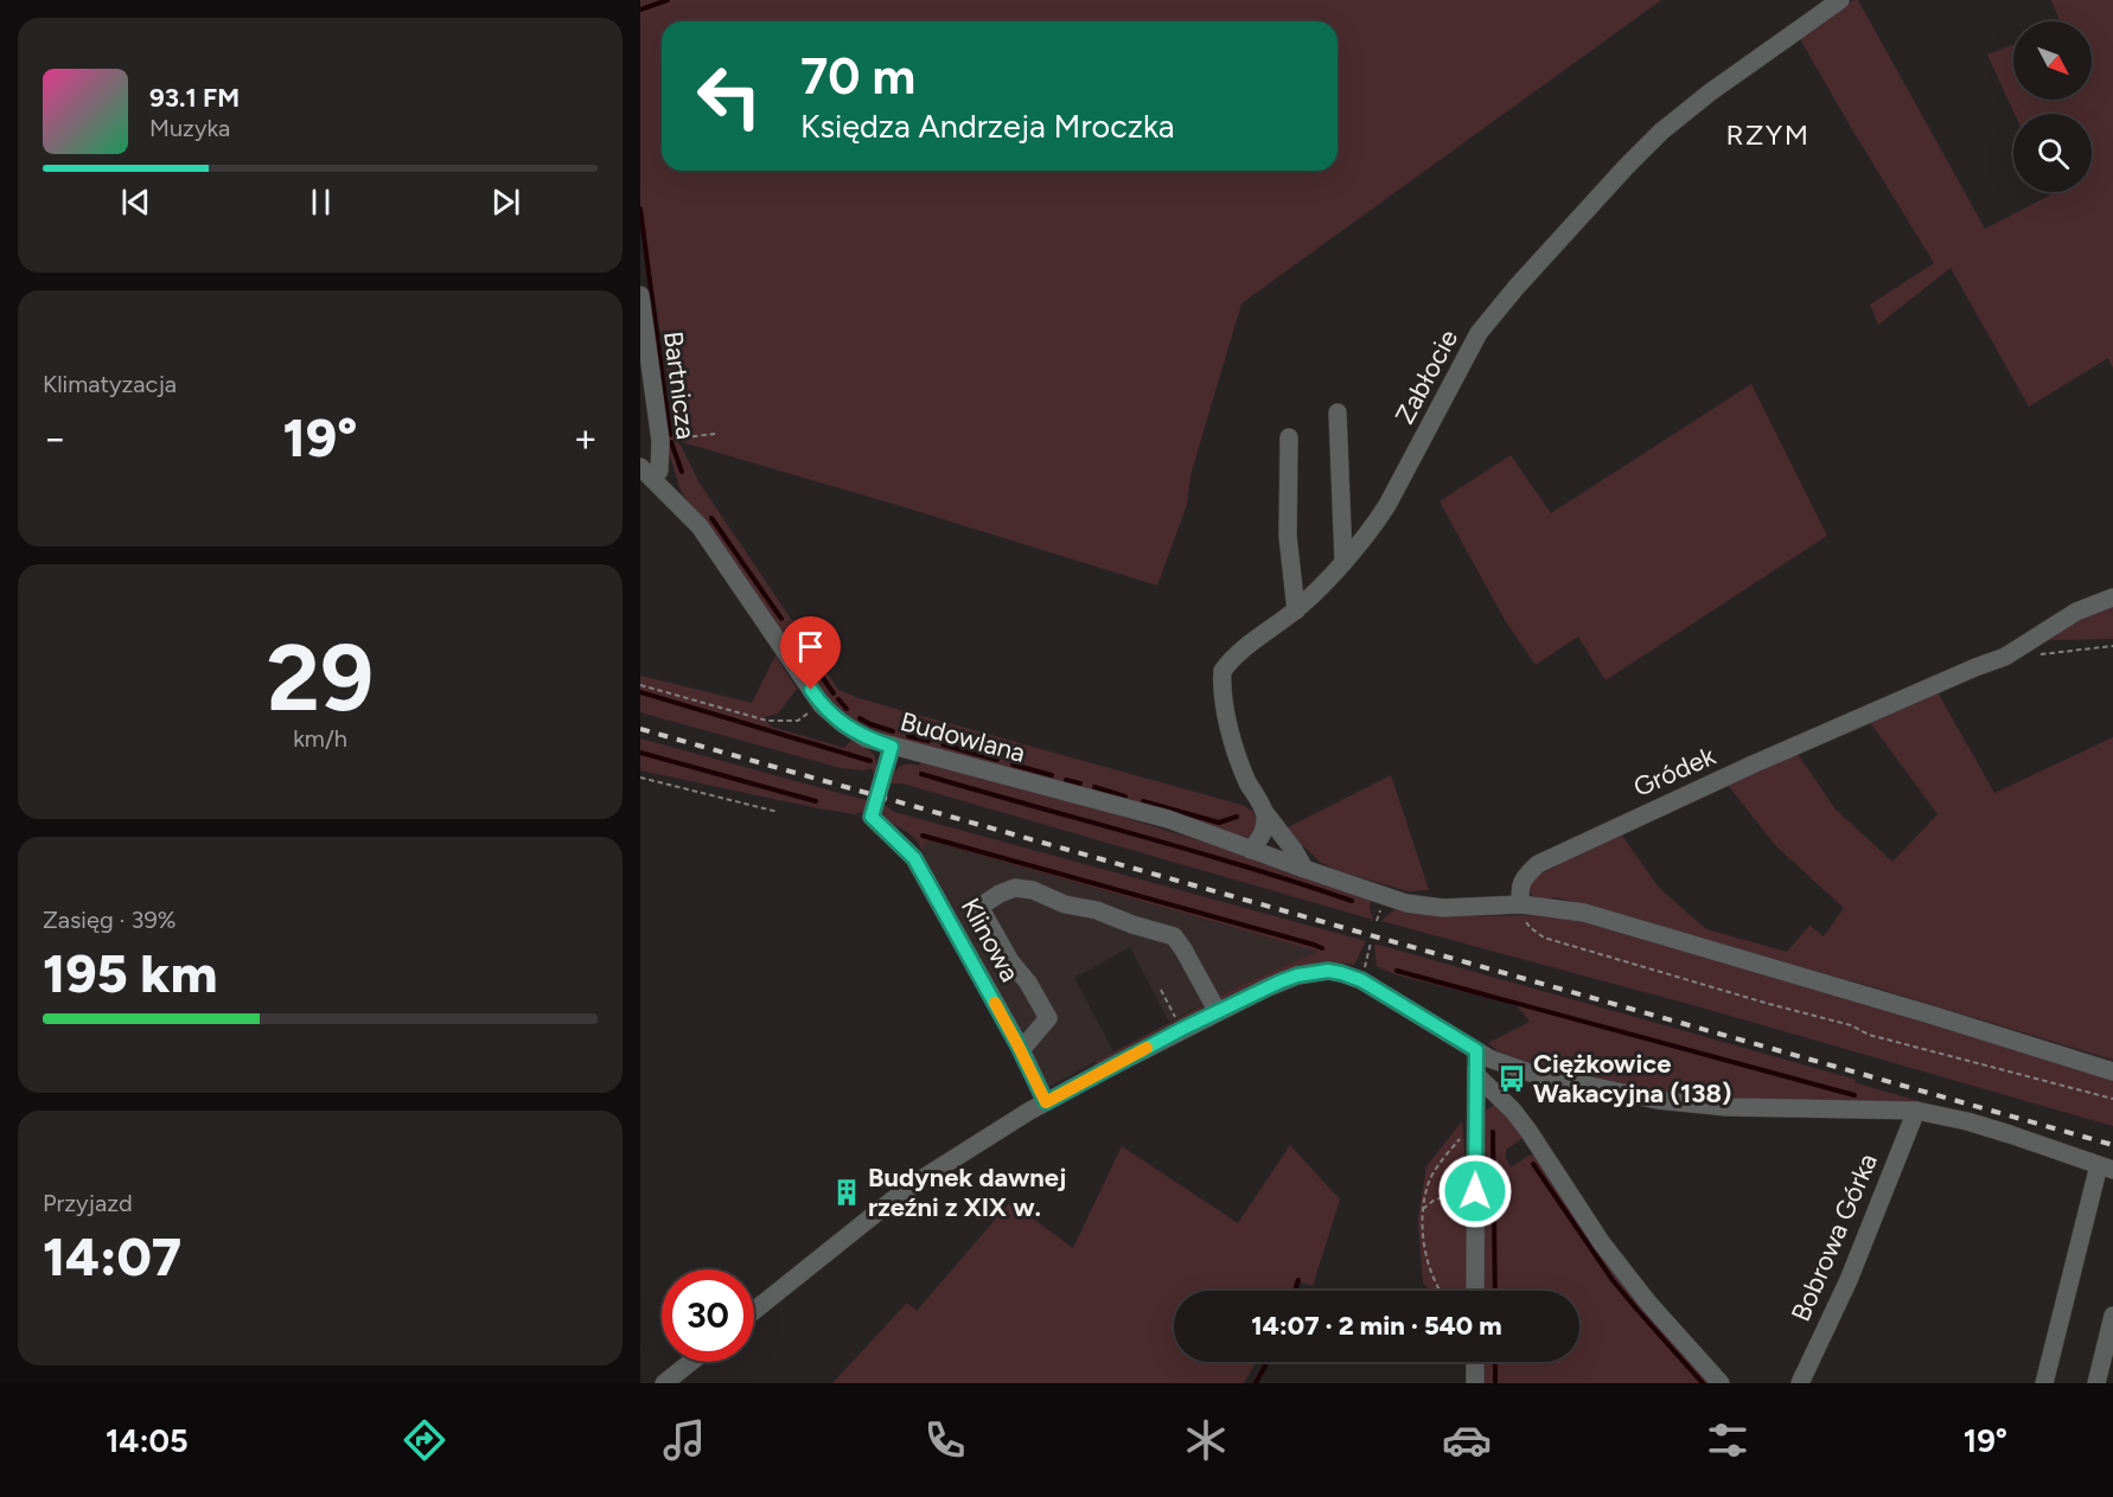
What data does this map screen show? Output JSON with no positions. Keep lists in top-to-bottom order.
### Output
{
  "streets": {
    "street": [
      "Zabłocie",
      "Bartnicza",
      "Budowlana",
      "Gródek",
      "Klinowa",
      "Bobrowa Górka"
    ]
  },
  "crossings": [
    ["Bartnicza", "Budowlana"],
    ["Budowlana", "Klinowa"]
  ],
  "districts": ["RZYM"],
  "places": {
    "bus stop": ["Ciężkowice Wakacyjna (138)"],
    "building": ["Budynek dawnej rzeźni z XIX w."]
  },
  "north": "bottom right",
  "page": {
    "turn": ["70 m", "Księdza Andrzeja Mroczka"],
    "song": ["93.1 FM", "Muzyka"],
    "tile": [
      "Klimatyzacja",
      ["29", "km/h"],
      ["Zasięg · 39%", "195 km"],
      ["Przyjazd", "14:07"]
    ],
    "heat": ["−", "19°", "+"],
    "limit": "30",
    "trip": "14:07 · 2 min · 540 m",
    "tabs": ["14:05", "19°"]
  }
}
